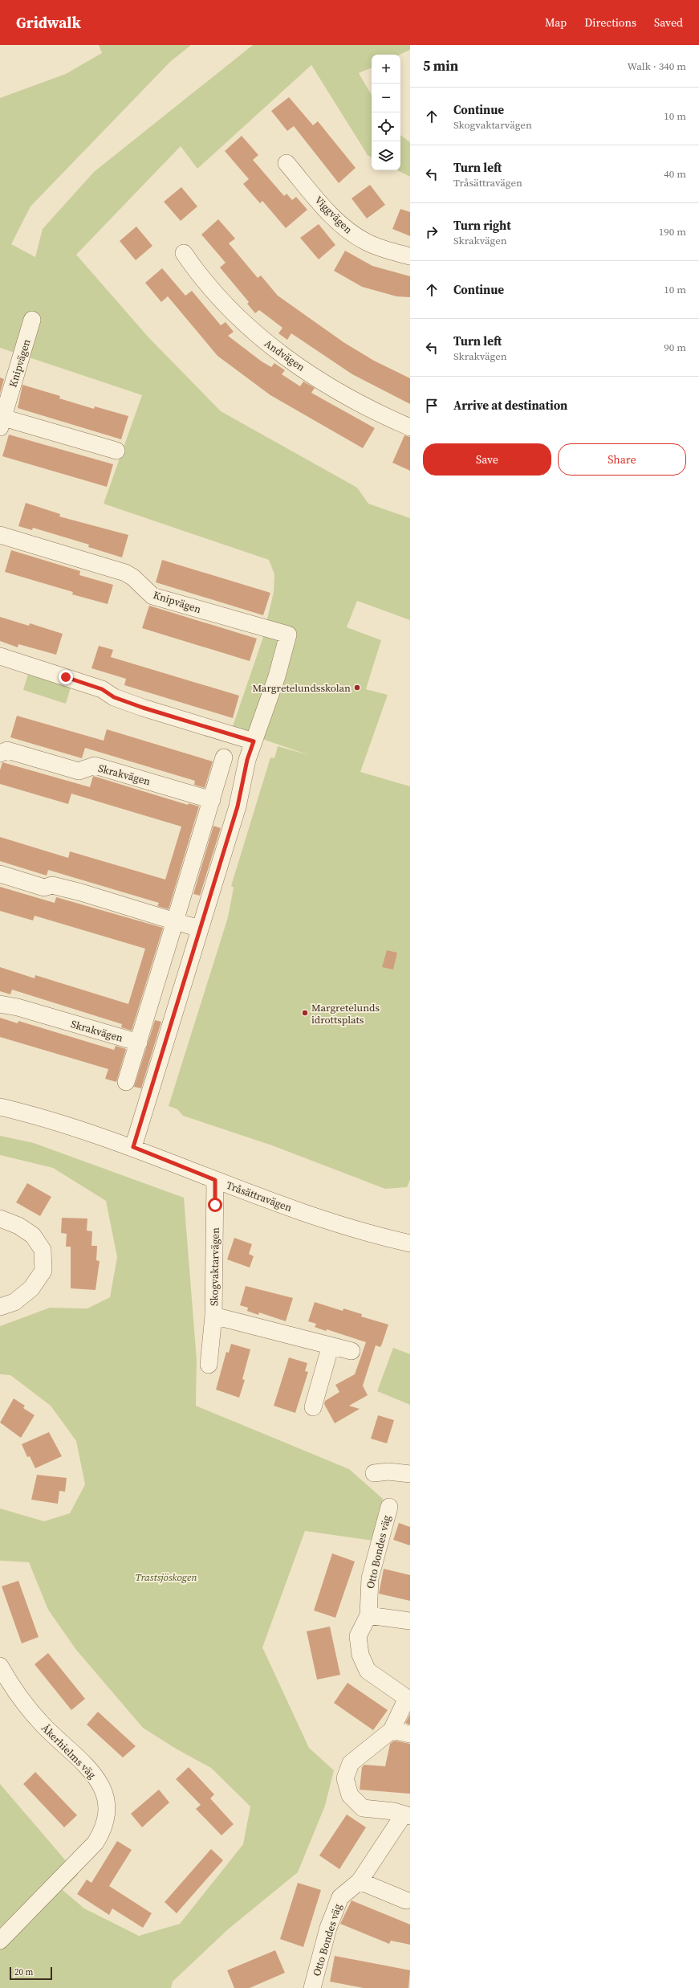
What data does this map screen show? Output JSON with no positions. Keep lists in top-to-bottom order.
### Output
{
  "streets": {
    "street": [
      "Viggvägen",
      "Andvägen",
      "Knipvägen",
      "Skrakvägen",
      "Tråsättravägen",
      "Skogvaktarvägen",
      "Otto Bondes väg",
      "Åkerhielms väg"
    ]
  },
  "crossings": [
    ["Tråsättravägen", "Skogvaktarvägen"]
  ],
  "parks": ["Trastsjöskogen"],
  "places": ["Margretelundsskolan", "Margretelunds idrottsplats"],
  "scale_bar": "20 m",
  "page": {
    "header": "Gridwalk",
    "nav": ["Map", "Directions", "Saved"],
    "heading": ["5 min", "Walk · 340 m"],
    "map_buttons": ["+", "−"],
    "list": [
      ["Continue", "Skogvaktarvägen", "10 m"],
      ["Turn left", "Tråsättravägen", "40 m"],
      ["Turn right", "Skrakvägen", "190 m"],
      ["Continue", "10 m"],
      ["Turn left", "Skrakvägen", "90 m"],
      "Arrive at destination"
    ],
    "buttons": ["Save", "Share"],
    "scale": "20 m"
  }
}
